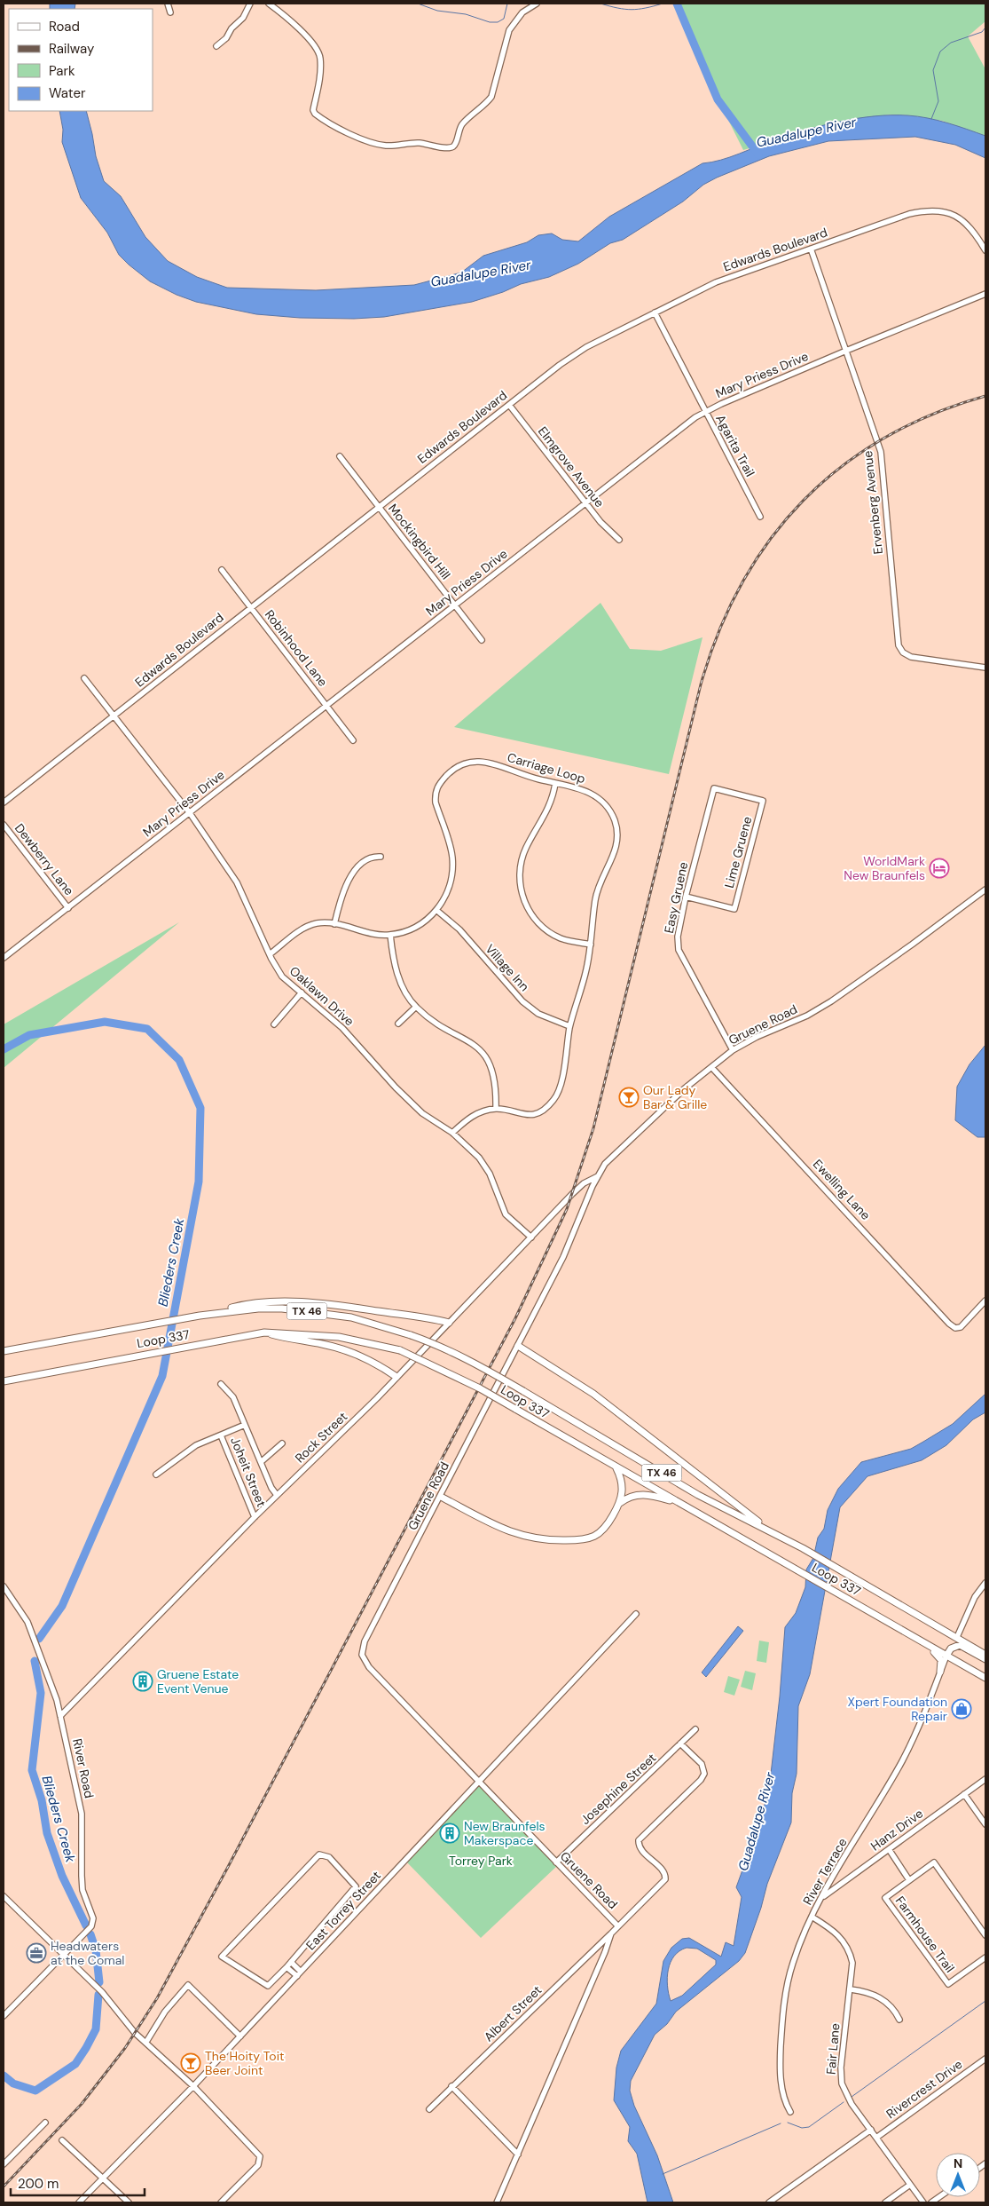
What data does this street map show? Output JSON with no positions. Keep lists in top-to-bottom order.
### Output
{
  "streets": {
    "main road": ["TX 46", "Loop 337"],
    "street": [
      "Edwards Boulevard",
      "Mary Priess Drive",
      "Agarita Trail",
      "Elmgrove Avenue",
      "Ervenberg Avenue",
      "Mockingbird Hill",
      "Robinhood Lane",
      "Carriage Loop",
      "Lime Gruene",
      "Dewberry Lane",
      "Easy Gruene",
      "Village Inn",
      "Oaklawn Drive",
      "Gruene Road",
      "Ewelling Lane",
      "Rock Street",
      "Joheit Street",
      "River Road",
      "Josephine Street",
      "Hanz Drive",
      "River Terrace",
      "East Torrey Street",
      "Farmhouse Trail",
      "Albert Street",
      "Fair Lane",
      "Rivercrest Drive"
    ]
  },
  "crossings": [
    ["Edwards Boulevard", "Agarita Trail"],
    ["Edwards Boulevard", "Elmgrove Avenue"],
    ["Edwards Boulevard", "Ervenberg Avenue"],
    ["Edwards Boulevard", "Mockingbird Hill"],
    ["Edwards Boulevard", "Robinhood Lane"],
    ["Edwards Boulevard", "Oaklawn Drive"],
    ["Mary Priess Drive", "Agarita Trail"],
    ["Mary Priess Drive", "Elmgrove Avenue"],
    ["Mary Priess Drive", "Ervenberg Avenue"],
    ["Mary Priess Drive", "Mockingbird Hill"],
    ["Mary Priess Drive", "Robinhood Lane"],
    ["Mary Priess Drive", "Dewberry Lane"],
    ["Mary Priess Drive", "Oaklawn Drive"],
    ["Carriage Loop", "Village Inn"],
    ["Carriage Loop", "Oaklawn Drive"],
    ["Lime Gruene", "Easy Gruene"],
    ["Easy Gruene", "Gruene Road"],
    ["Oaklawn Drive", "Rock Street"],
    ["Gruene Road", "Ewelling Lane"],
    ["Gruene Road", "Rock Street"],
    ["Gruene Road", "Josephine Street"],
    ["Gruene Road", "East Torrey Street"],
    ["Gruene Road", "Albert Street"],
    ["Loop 337", "River Terrace"],
    ["Rock Street", "Joheit Street"],
    ["Rock Street", "River Road"],
    ["Hanz Drive", "River Terrace"],
    ["River Terrace", "Fair Lane"],
    ["Fair Lane", "Rivercrest Drive"]
  ],
  "water": ["Guadalupe River", "Blieders Creek"],
  "parks": ["Torrey Park"],
  "places": {
    "hotel": ["WorldMark New Braunfels"],
    "bar": ["Our Lady Bar & Grille", "The Hoity Toit Beer Joint"],
    "building": ["Gruene Estate Event Venue", "New Braunfels Makerspace"],
    "shop": ["Xpert Foundation Repair"],
    "office": ["Headwaters at the Comal"]
  },
  "legend": [
    "Road",
    "Railway",
    "Park",
    "Water"
  ],
  "scale_bar": "200 m",
  "north": "top"
}
